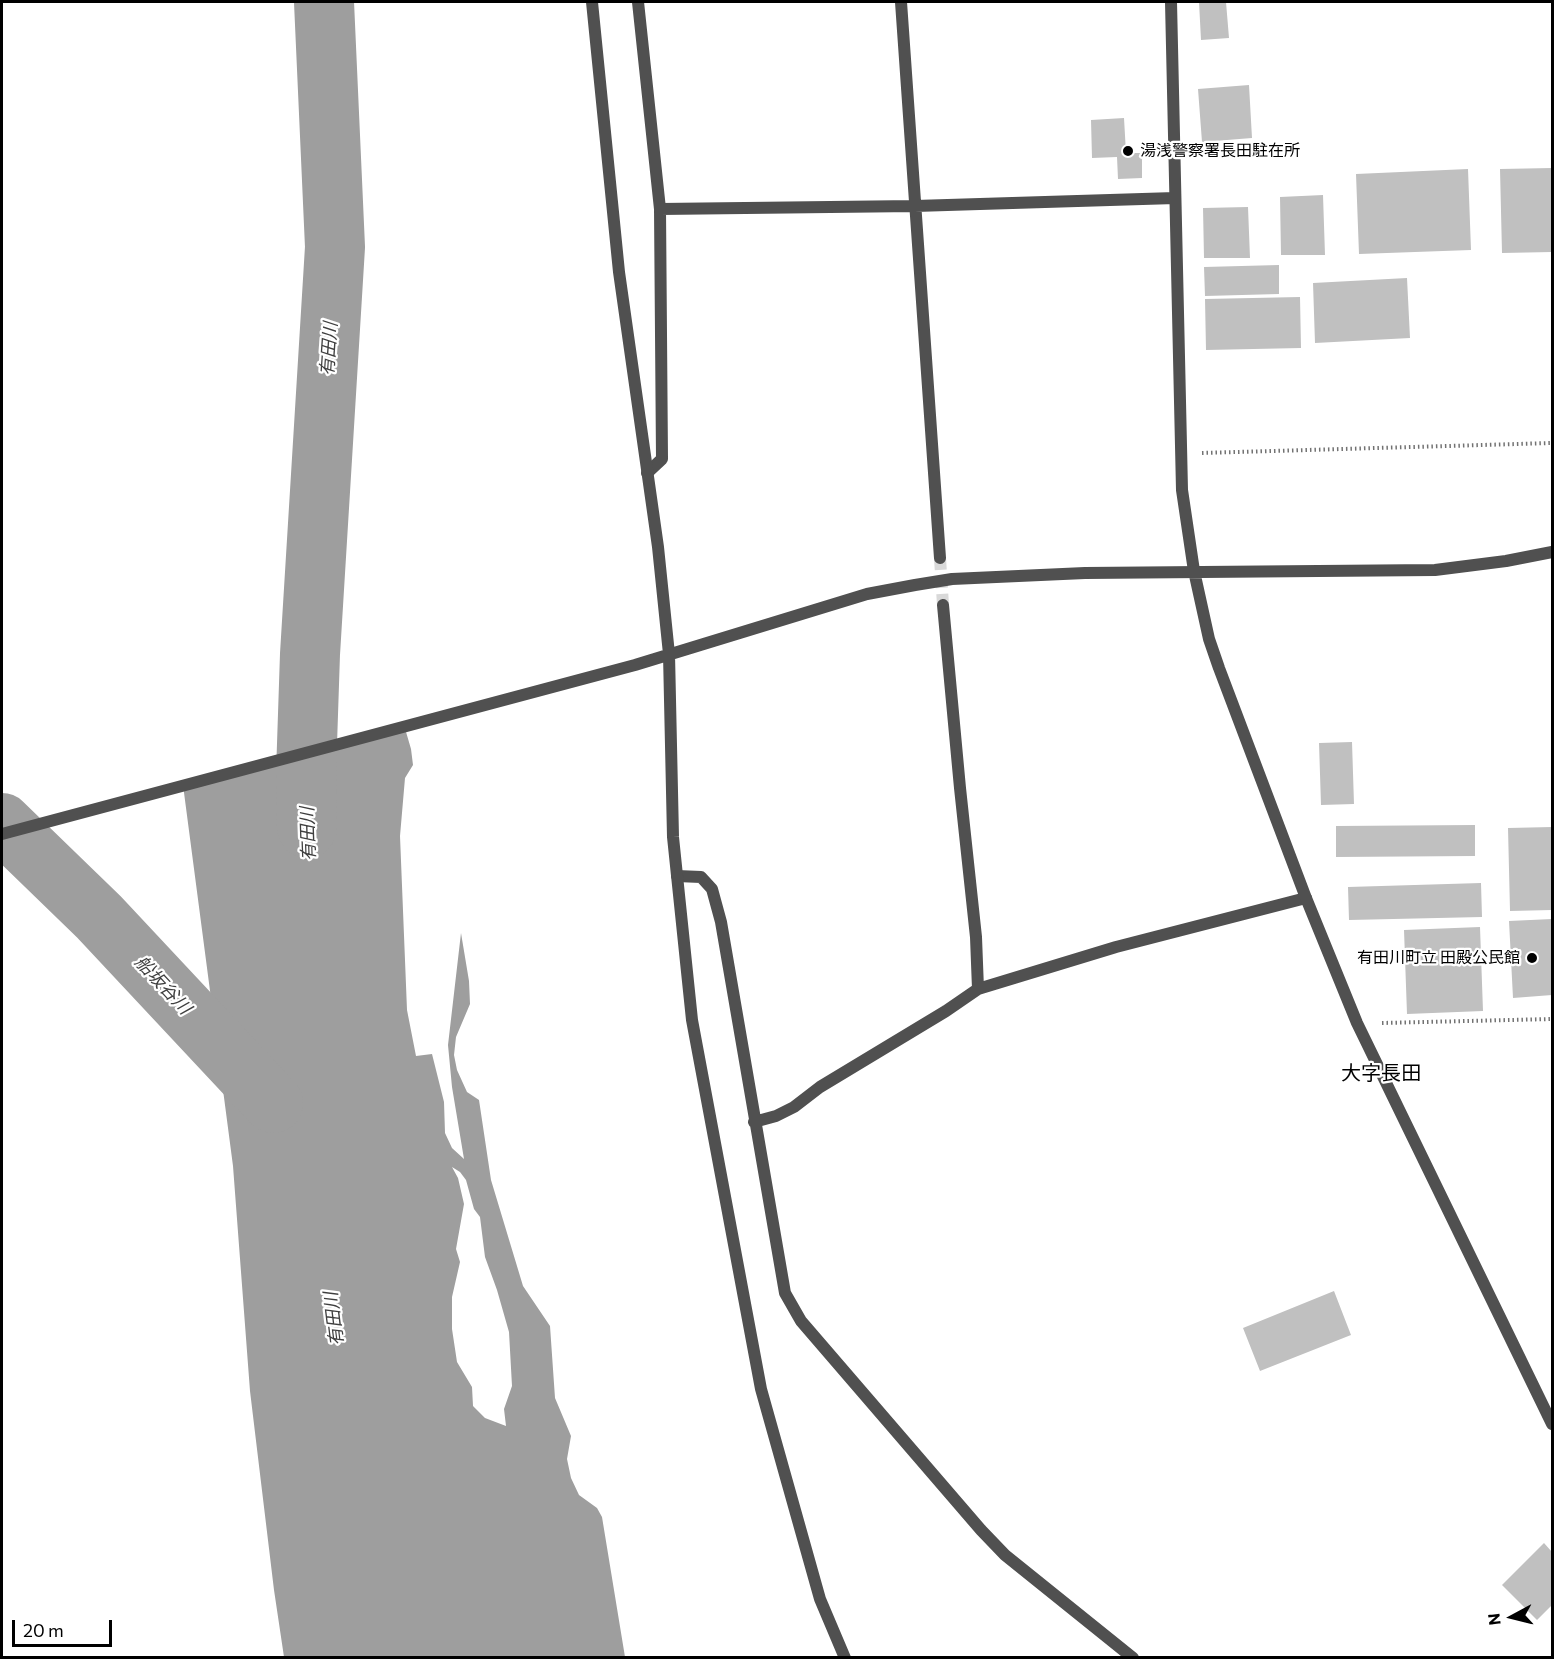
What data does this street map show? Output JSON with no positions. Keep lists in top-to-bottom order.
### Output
{
  "districts": ["大字長田"],
  "water": ["有田川", "船坂谷川"],
  "places": ["湯浅警察署長田駐在所", "有田川町立 田殿公民館"],
  "scale_bar": "20 m",
  "north": "left"
}
